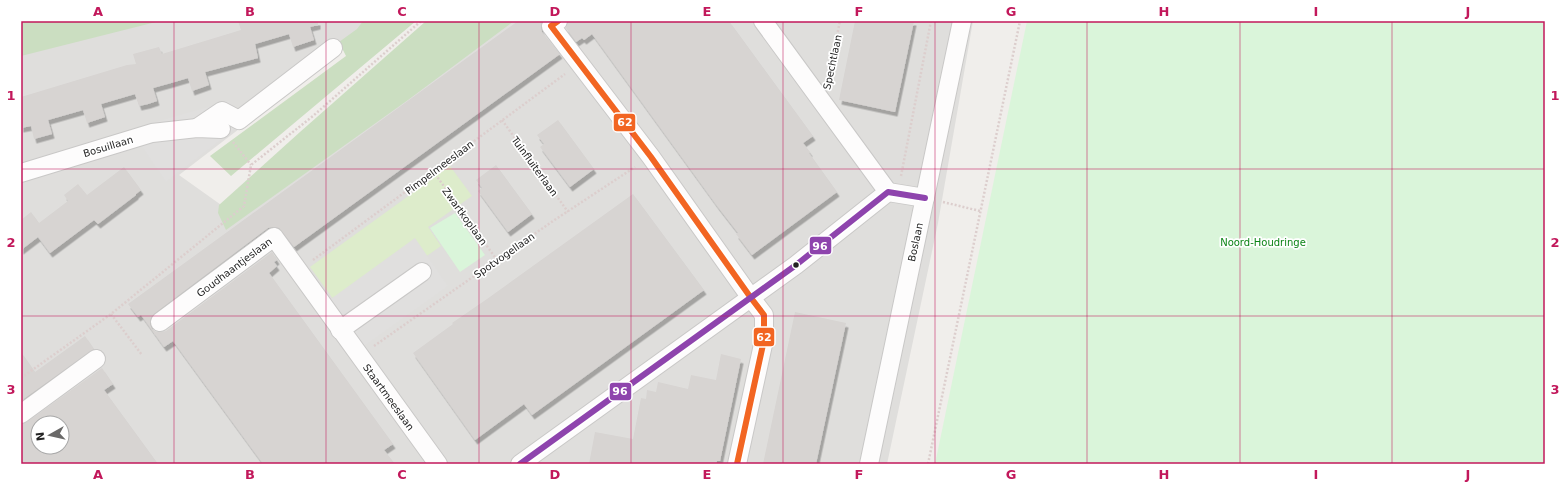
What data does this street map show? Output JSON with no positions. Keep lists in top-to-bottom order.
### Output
{
  "streets": {
    "street": [
      "Bosuillaan",
      "Boslaan",
      "Goudhaantjeslaan",
      "Staartmeeslaan"
    ],
    "path": [
      "Spechtlaan",
      "Tuinfluiterlaan",
      "Pimpelmeeslaan",
      "Zwartkoplaan",
      "Spotvogellaan"
    ]
  },
  "crossings": [
    ["Tuinfluiterlaan", "Pimpelmeeslaan"],
    ["Tuinfluiterlaan", "Spotvogellaan"],
    ["Pimpelmeeslaan", "Zwartkoplaan"],
    ["Pimpelmeeslaan", "Goudhaantjeslaan"],
    ["Zwartkoplaan", "Spotvogellaan"],
    ["Spotvogellaan", "Staartmeeslaan"],
    ["Goudhaantjeslaan", "Staartmeeslaan"]
  ],
  "parks": ["Noord-Houdringe"],
  "lines": ["transit line 62", "transit line 96"],
  "north": "left",
  "grid": {
    "columns": [
      "A",
      "B",
      "C",
      "D",
      "E",
      "F",
      "G",
      "H",
      "I",
      "J"
    ],
    "rows": ["1", "2", "3"]
  }
}
